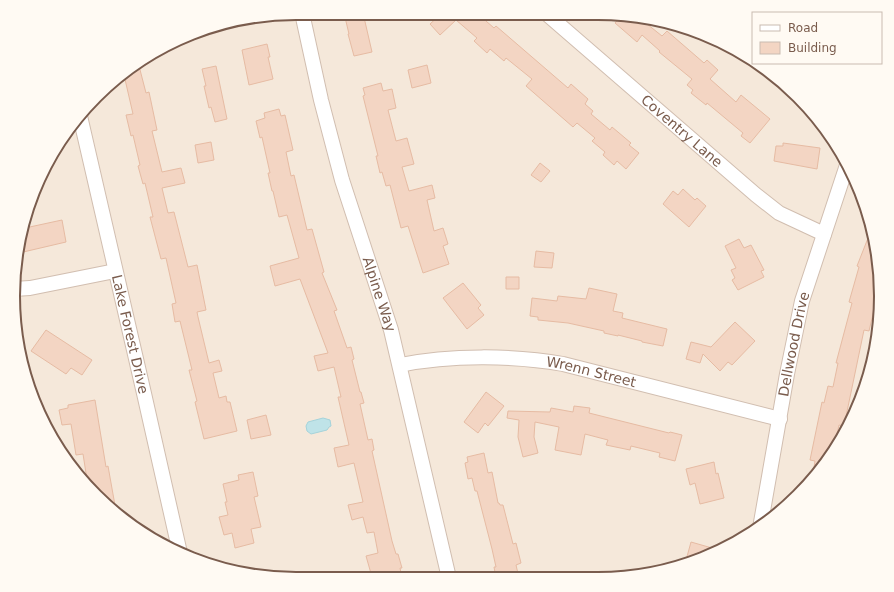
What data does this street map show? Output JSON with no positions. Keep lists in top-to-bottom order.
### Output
{
  "streets": {
    "street": [
      "Coventry Lane",
      "Alpine Way",
      "Lake Forest Drive",
      "Dellwood Drive",
      "Wrenn Street"
    ]
  },
  "crossings": [
    ["Coventry Lane", "Dellwood Drive"],
    ["Alpine Way", "Wrenn Street"],
    ["Dellwood Drive", "Wrenn Street"]
  ],
  "legend": ["Road", "Building"]
}
